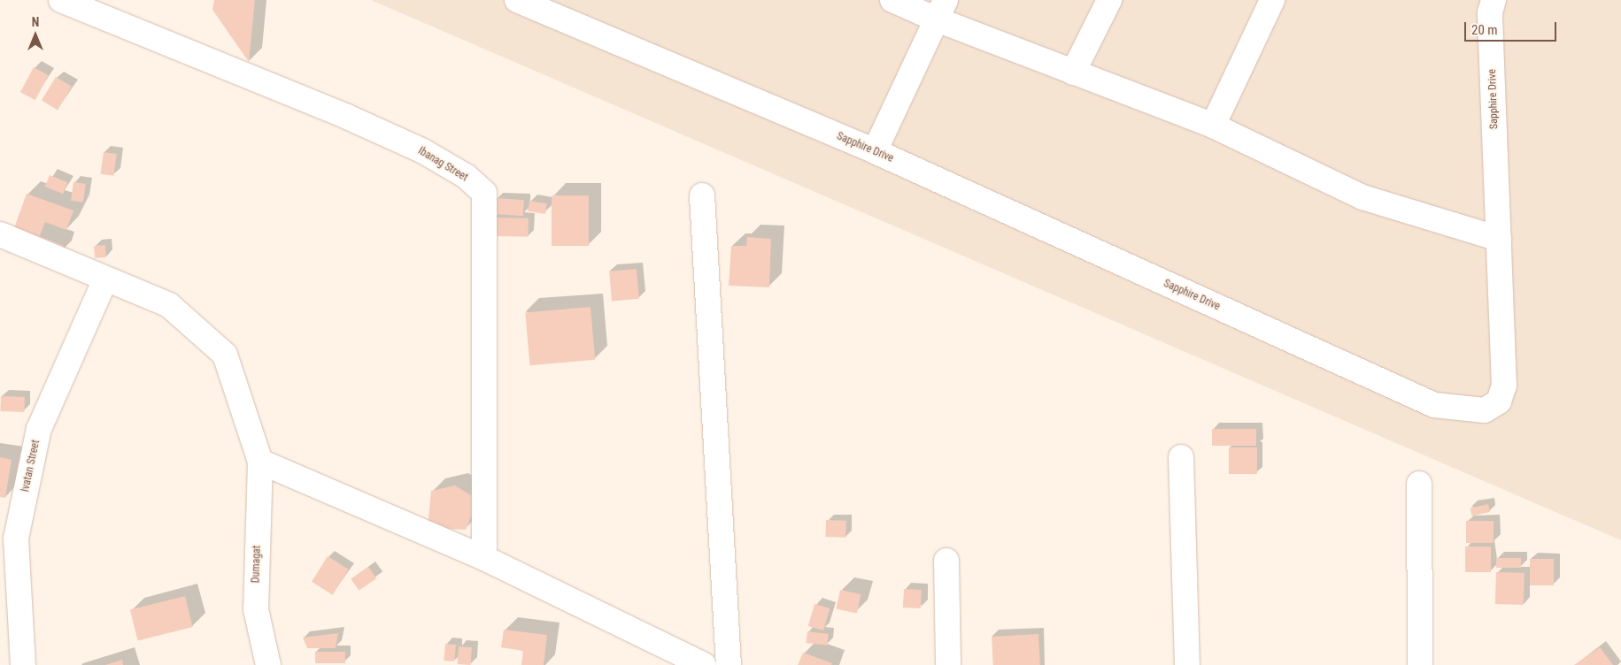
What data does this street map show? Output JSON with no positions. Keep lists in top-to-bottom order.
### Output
{
  "streets": {
    "street": [
      "Sapphire Drive",
      "Ibanag Street",
      "Ivatan Street",
      "Dumagat"
    ]
  },
  "scale_bar": "20 m",
  "north": "top"
}
